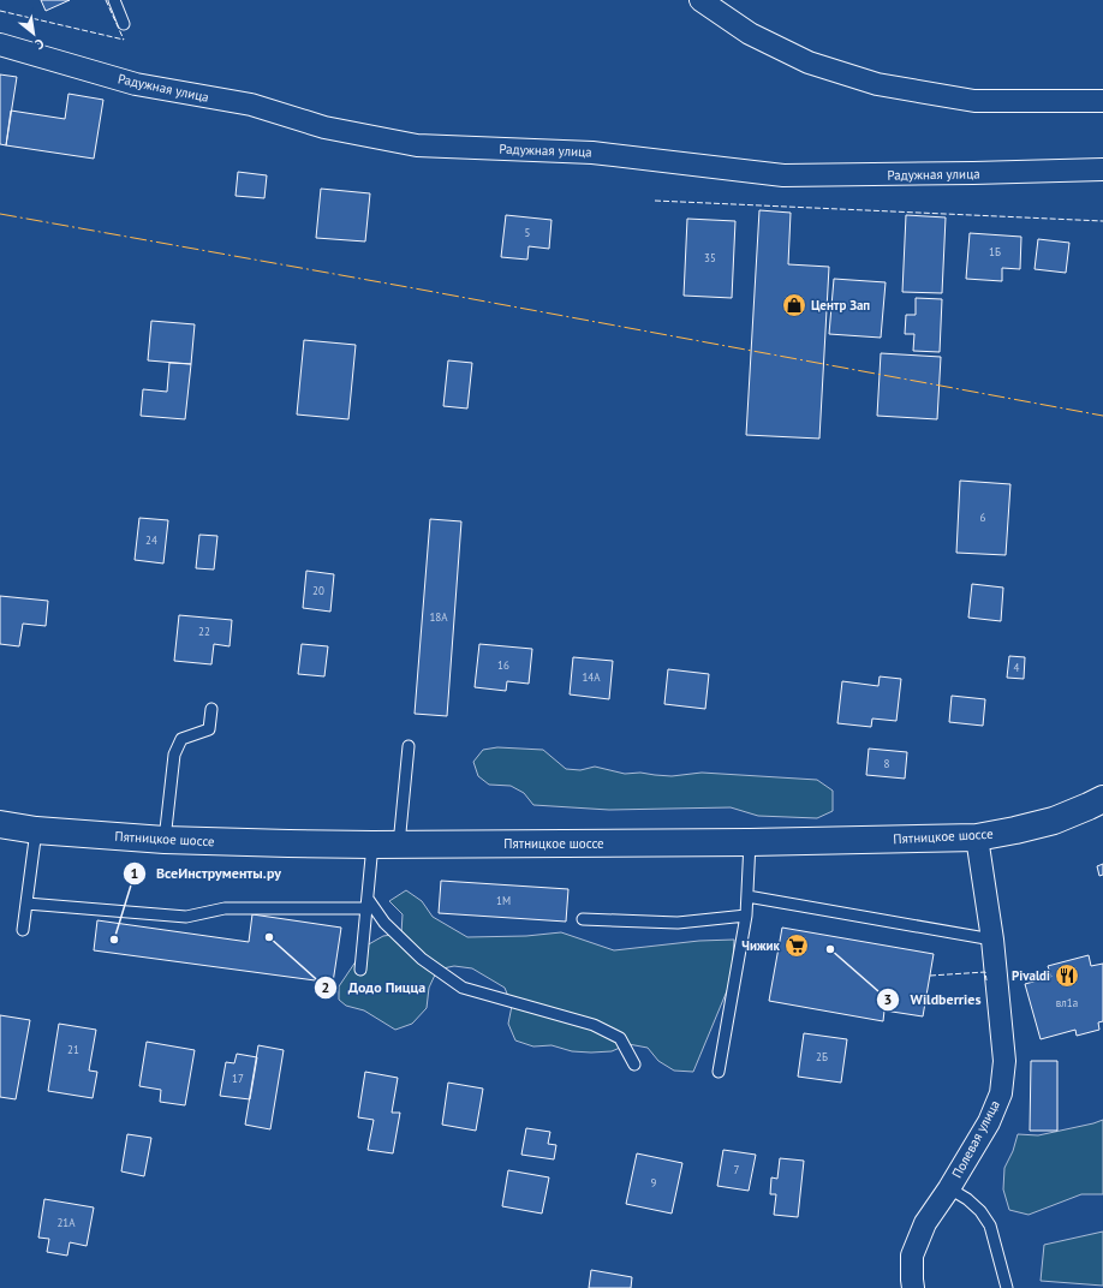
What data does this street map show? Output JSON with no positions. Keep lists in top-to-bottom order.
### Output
{
  "streets": {
    "main road": ["Пятницкое шоссе"],
    "street": ["Радужная улица", "Полевая улица"]
  },
  "crossings": [
    ["Пятницкое шоссе", "Полевая улица"]
  ],
  "places": {
    "shop": ["Центр Зап"],
    "other": ["Додо Пицца", "ВсеИнструменты.ру", "Wildberries"],
    "supermarket": ["Чижик"],
    "restaurant": ["Pivaldi"]
  },
  "house_numbers": [
    "5",
    "1Б",
    "35",
    "6",
    "24",
    "20",
    "18А",
    "22",
    "16",
    "4",
    "14А",
    "8",
    "1М",
    "вл1а",
    "21",
    "2Б",
    "17",
    "7",
    "9",
    "21А"
  ],
  "north": "bottom right"
}
